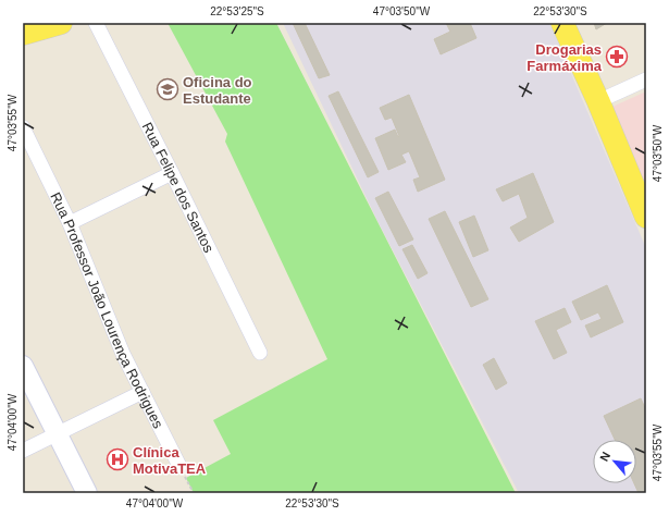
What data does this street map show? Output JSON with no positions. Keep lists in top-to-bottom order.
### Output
{
  "streets": {
    "street": ["Rua Felipe dos Santos", "Rua Professor João Lourença Rodrigues"]
  },
  "places": {
    "pharmacy": ["Drogarias Farmáxima"],
    "school or university": ["Oficina do Estudante"],
    "hospital": ["Clínica MotivaTEA"]
  },
  "north": "top left",
  "coordinates": [
    "22°53'25\"S",
    "47°03'50\"W",
    "22°53'30\"S",
    "47°03'55\"W",
    "47°04'00\"W"
  ]
}
